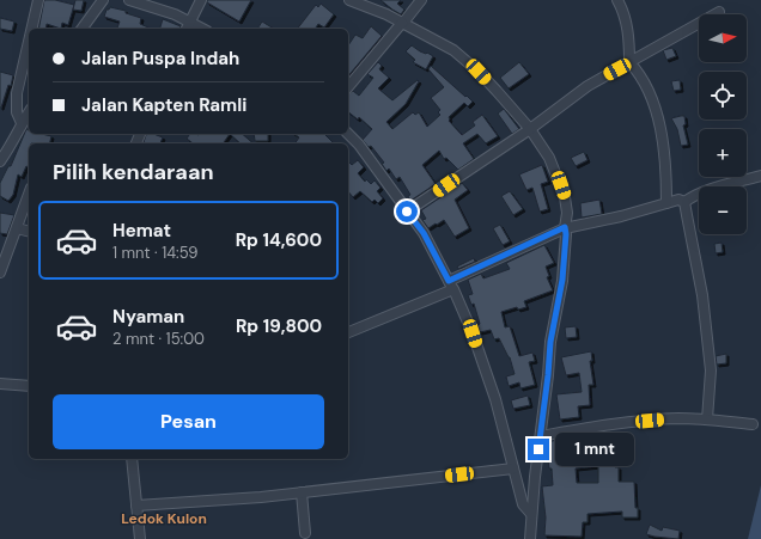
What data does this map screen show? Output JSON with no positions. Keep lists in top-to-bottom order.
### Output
{
  "districts": ["Ledok Kulon"],
  "north": "right",
  "page": {
    "map_buttons": ["+", "−"],
    "banner": ["Jalan Puspa Indah", "Jalan Kapten Ramli"],
    "heading": "Pilih kendaraan",
    "list": [
      {
        "name": "Hemat",
        "note": "1 mnt · 14:59",
        "value": "Rp 14,600"
      },
      {
        "name": "Nyaman",
        "note": "2 mnt · 15:00",
        "value": "Rp 19,800"
      }
    ],
    "buttons": "Pesan",
    "bubble": "1 mnt"
  }
}
